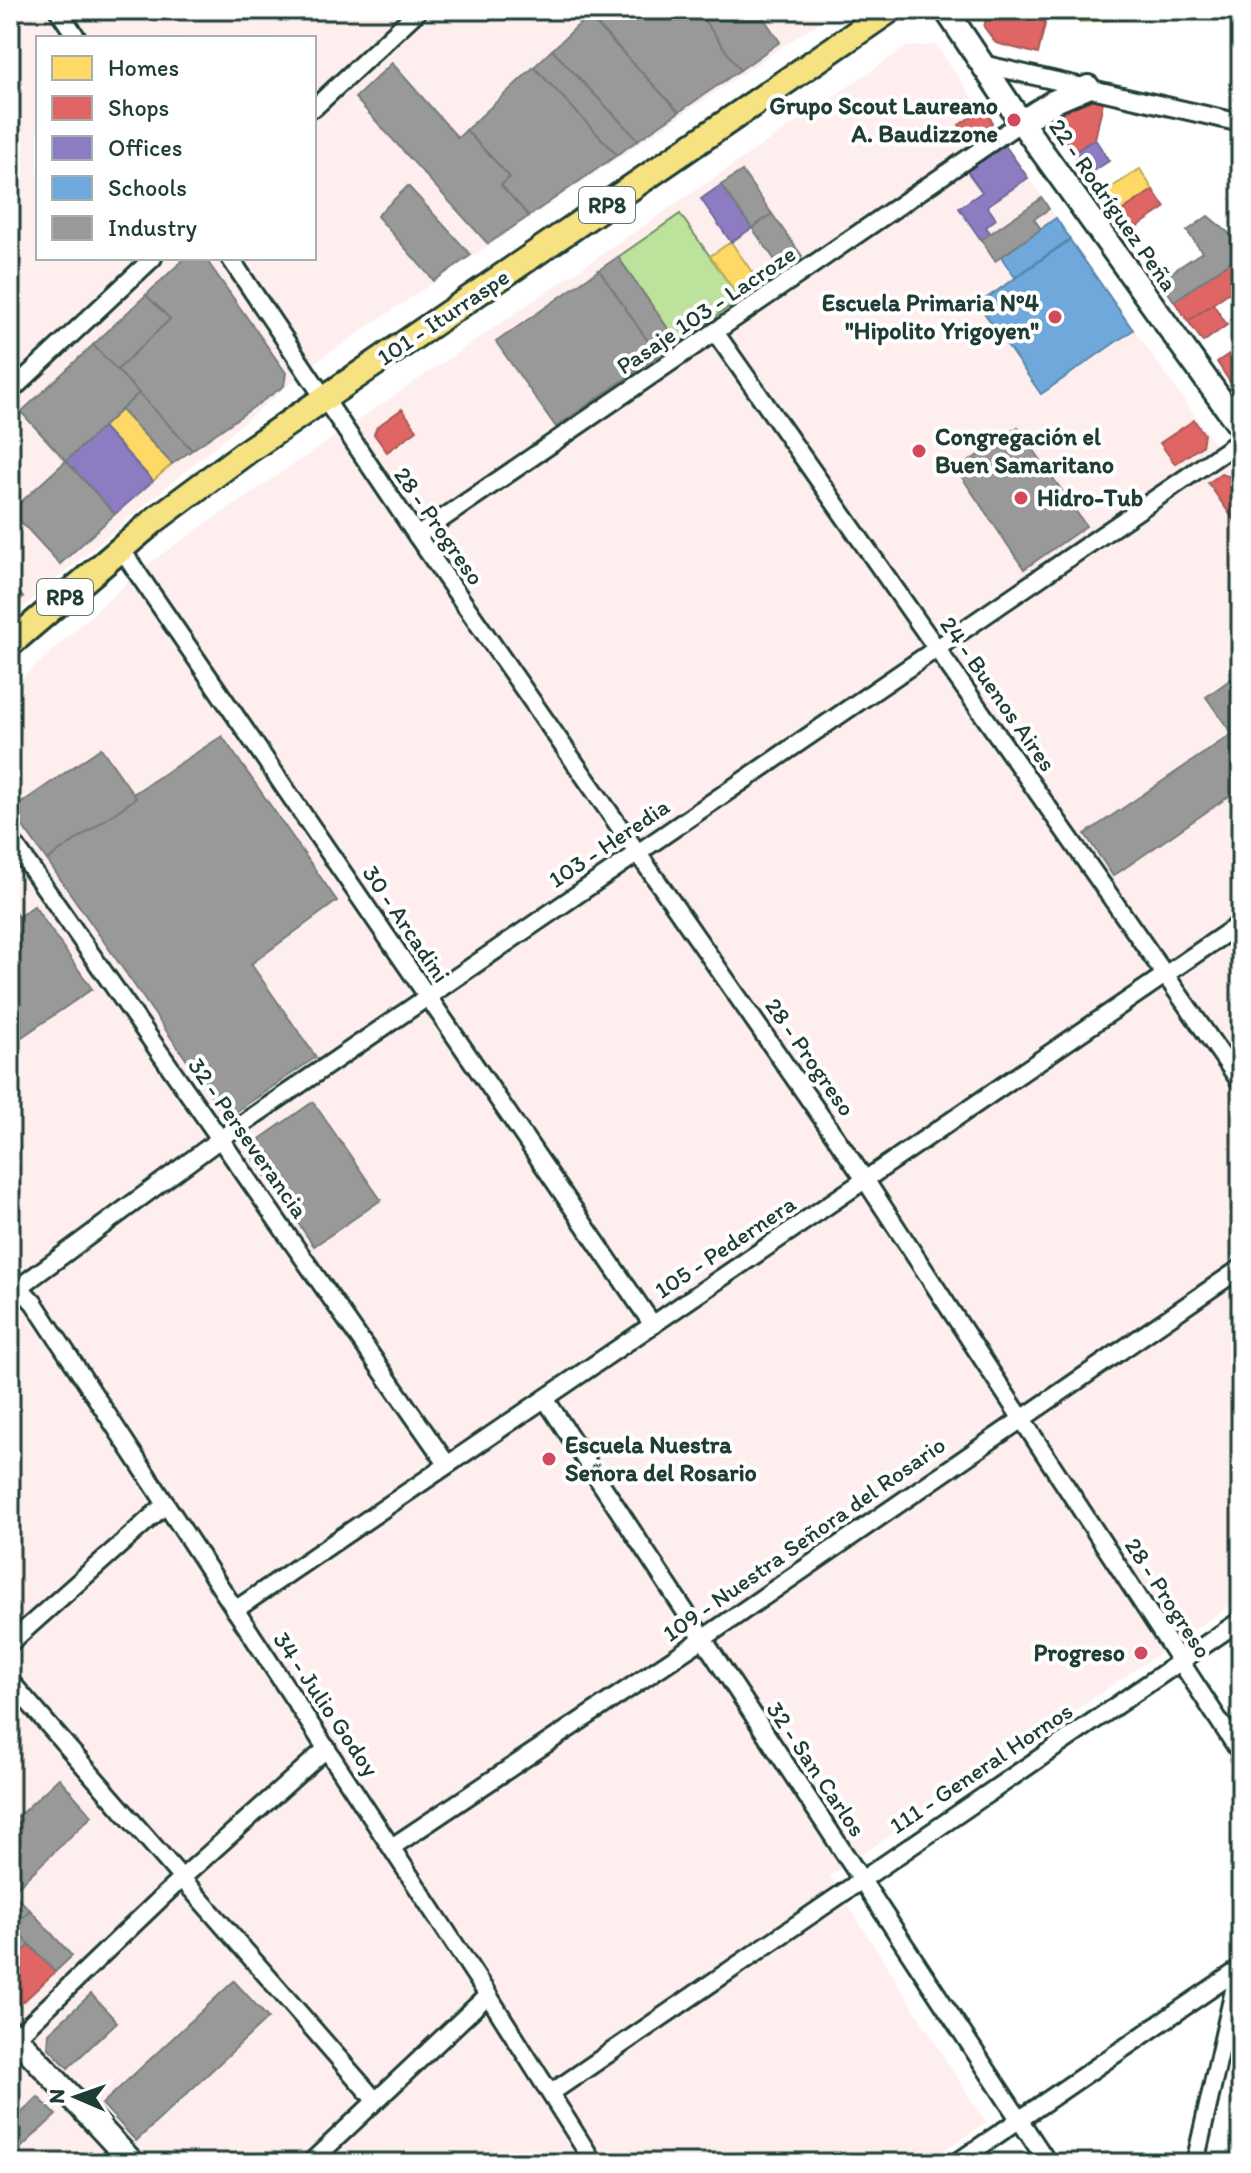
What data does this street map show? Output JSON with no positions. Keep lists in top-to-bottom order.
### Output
{
  "streets": {
    "main road": ["RP8", "101 - Iturraspe"],
    "street": [
      "22 - Rodríguez Peña",
      "Pasaje 103 - Lacroze",
      "28 - Progreso",
      "24 - Buenos Aires",
      "103 - Heredia",
      "30 - Arcadini",
      "32 - Perseverancia",
      "105 - Pedernera",
      "109 - Nuestra Señora del Rosario",
      "34 - Julio Godoy",
      "111 - General Hornos",
      "32 - San Carlos"
    ]
  },
  "crossings": [
    ["22 - Rodríguez Peña", "Pasaje 103 - Lacroze"],
    ["Pasaje 103 - Lacroze", "28 - Progreso"],
    ["Pasaje 103 - Lacroze", "24 - Buenos Aires"],
    ["101 - Iturraspe", "28 - Progreso"],
    ["101 - Iturraspe", "30 - Arcadini"],
    ["28 - Progreso", "103 - Heredia"],
    ["28 - Progreso", "105 - Pedernera"],
    ["28 - Progreso", "109 - Nuestra Señora del Rosario"],
    ["28 - Progreso", "111 - General Hornos"],
    ["24 - Buenos Aires", "103 - Heredia"],
    ["24 - Buenos Aires", "105 - Pedernera"],
    ["103 - Heredia", "30 - Arcadini"],
    ["103 - Heredia", "32 - Perseverancia"],
    ["103 - Heredia", "34 - Julio Godoy"],
    ["30 - Arcadini", "105 - Pedernera"],
    ["32 - Perseverancia", "105 - Pedernera"],
    ["105 - Pedernera", "34 - Julio Godoy"],
    ["105 - Pedernera", "32 - San Carlos"],
    ["109 - Nuestra Señora del Rosario", "34 - Julio Godoy"],
    ["109 - Nuestra Señora del Rosario", "32 - San Carlos"],
    ["34 - Julio Godoy", "111 - General Hornos"],
    ["111 - General Hornos", "32 - San Carlos"]
  ],
  "places": [
    "Grupo Scout Laureano A. Baudizzone",
    "Escuela Primaria Nº4 \"Hipolito Yrigoyen\"",
    "Congregación el Buen Samaritano",
    "Hidro-Tub",
    "Escuela Nuestra Señora del Rosario",
    "Progreso"
  ],
  "legend": [
    "Homes",
    "Shops",
    "Offices",
    "Schools",
    "Industry"
  ],
  "north": "left"
}
